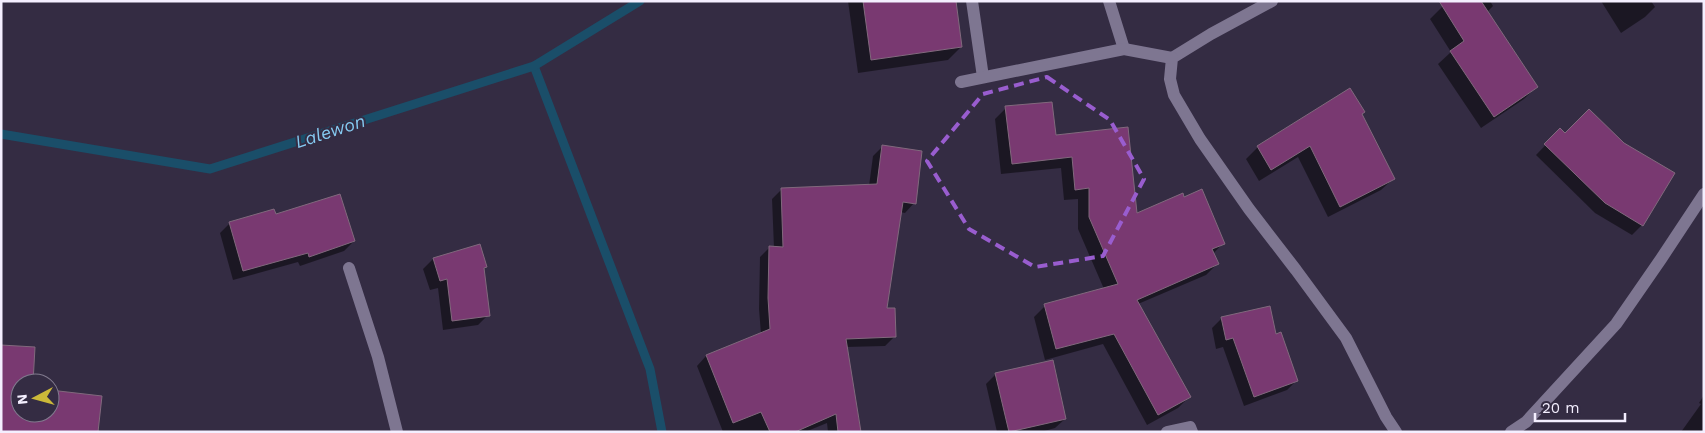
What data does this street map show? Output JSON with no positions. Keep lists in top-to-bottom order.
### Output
{
  "water": ["Lalewon"],
  "scale_bar": "20 m",
  "north": "left"
}
